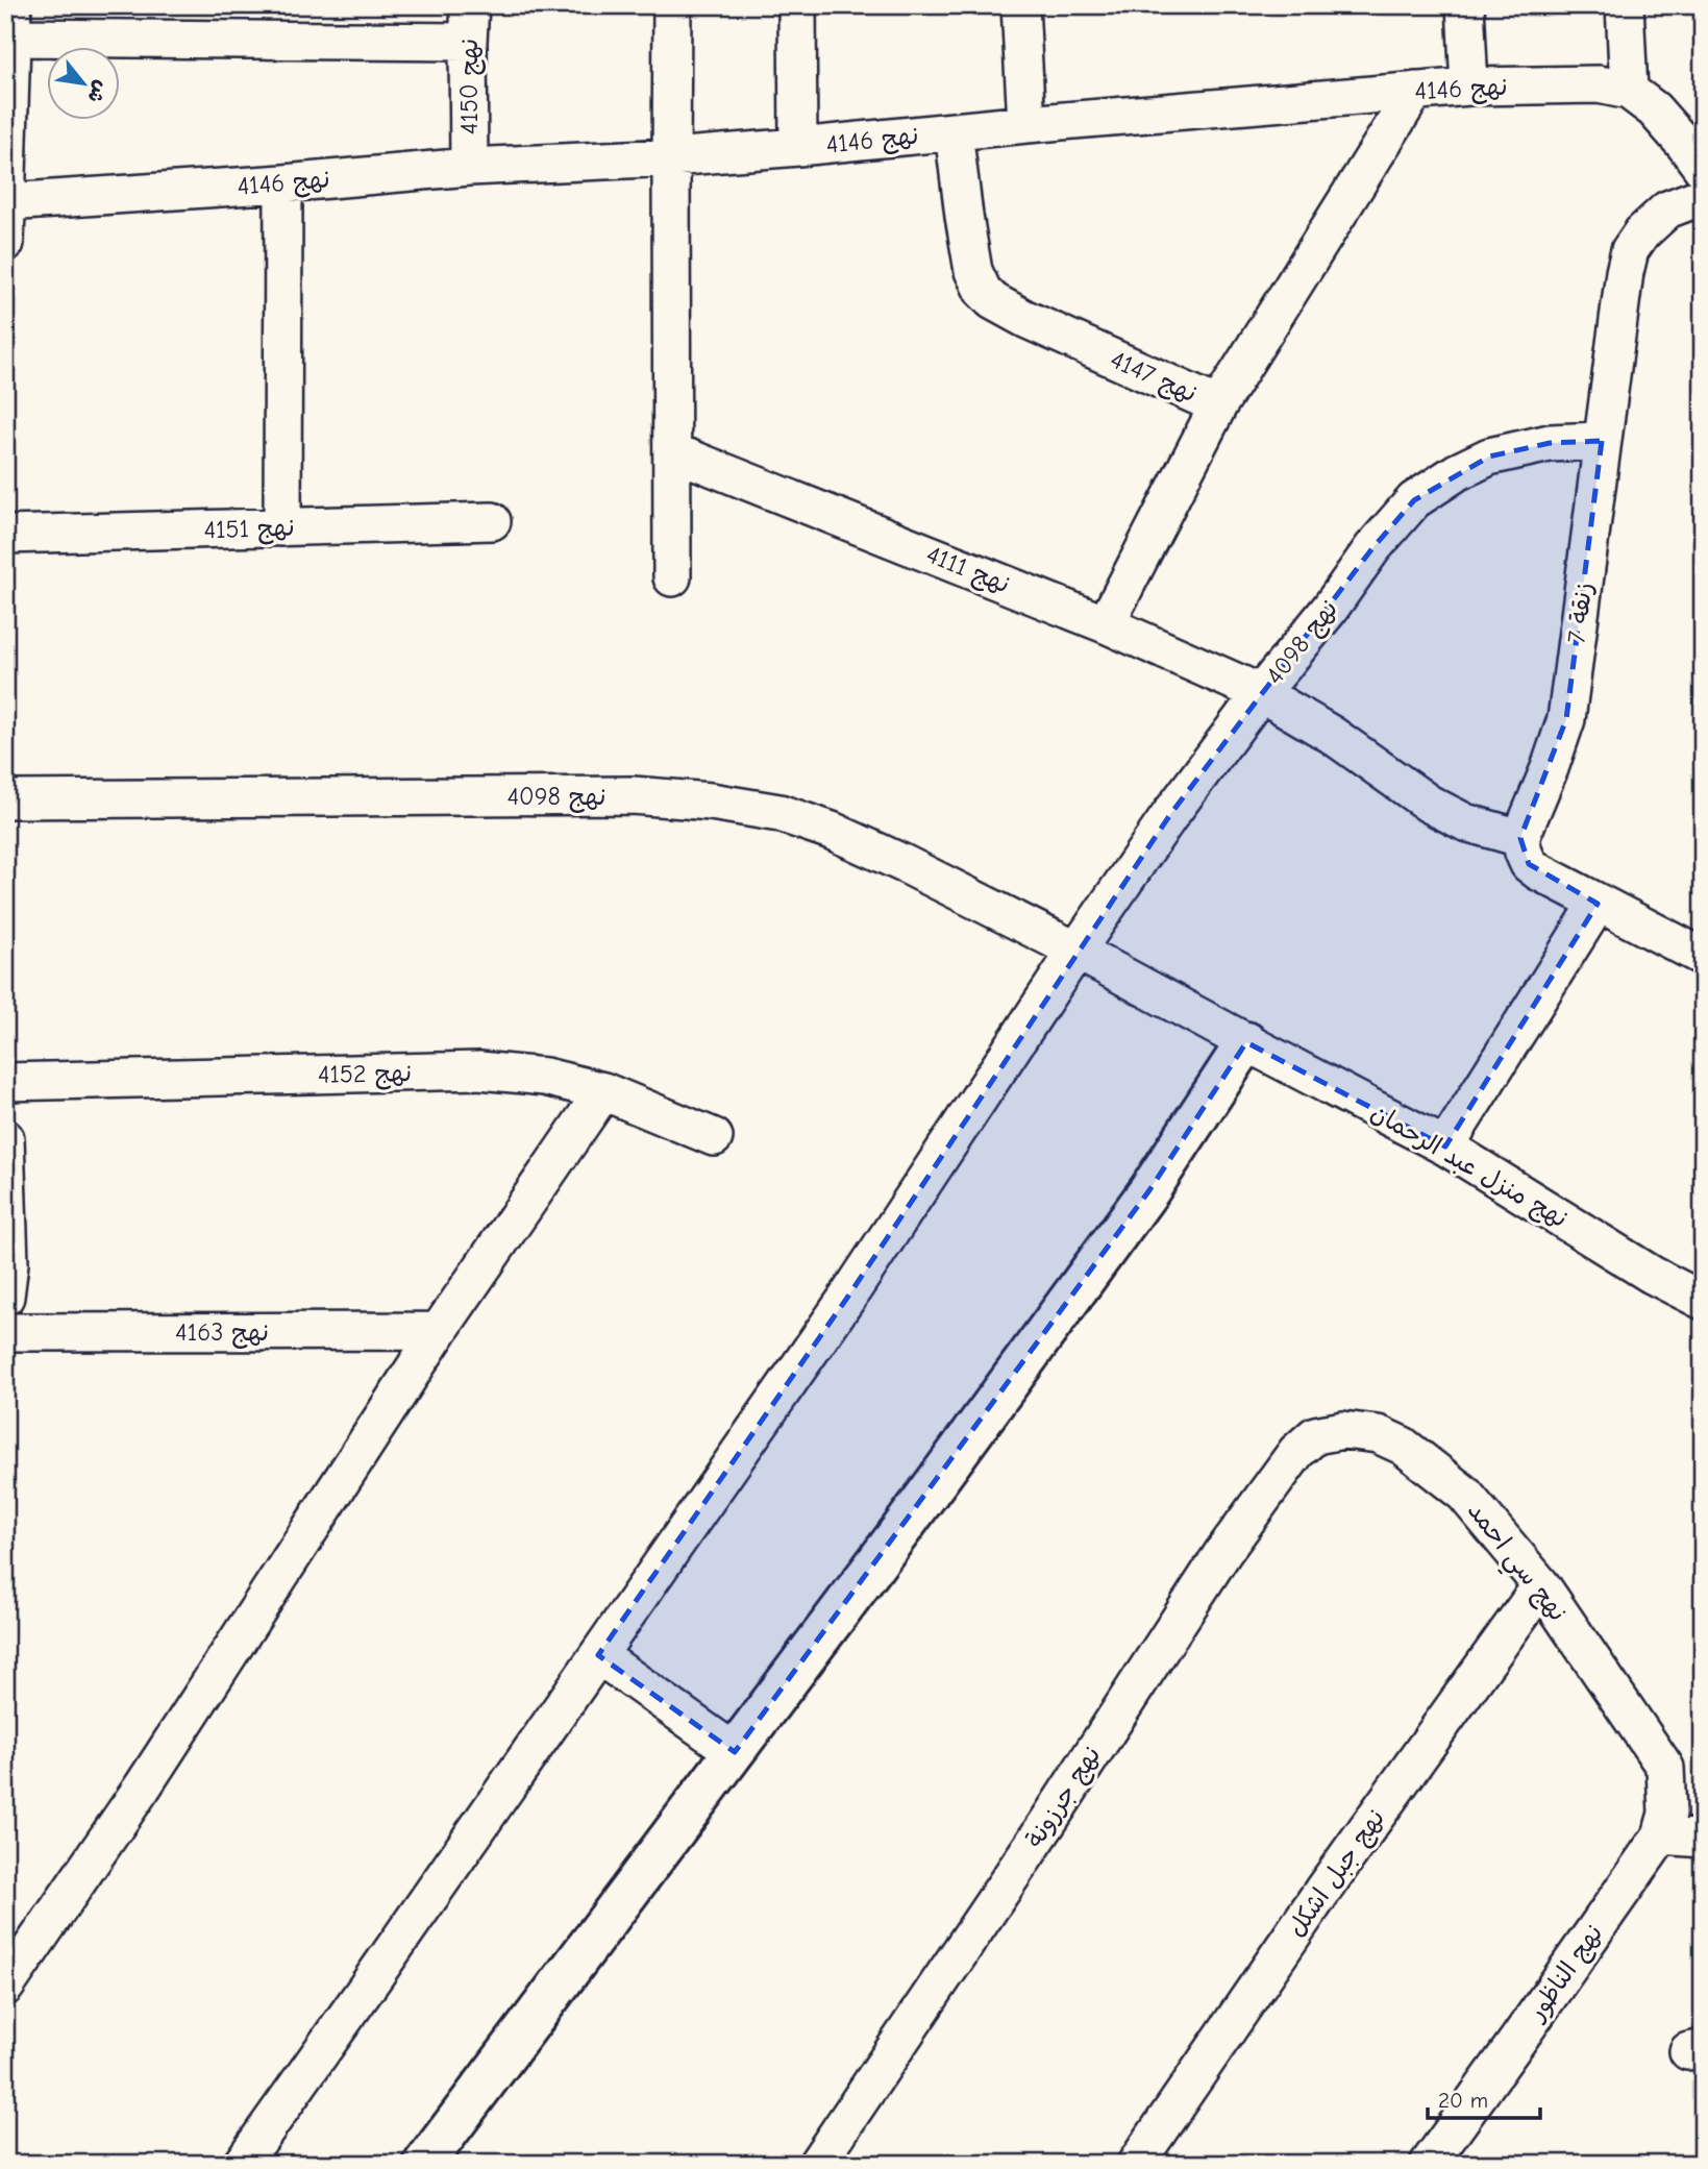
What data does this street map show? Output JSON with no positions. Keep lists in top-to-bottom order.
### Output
{
  "streets": {
    "street": [
      "نهج 4150",
      "نهج 4146",
      "نهج 4147",
      "نهج 4151",
      "نهج 4111",
      "زنقة 7",
      "نهج 4098",
      "نهج 4152",
      "نهج منزل عبد الرحمان",
      "نهج 4163",
      "نهج سي احمد",
      "نهج جرزونة",
      "نهج جبل اشكل",
      "نهج الناظور"
    ]
  },
  "crossings": [
    ["نهج 4150", "نهج 4146"],
    ["نهج 4146", "نهج 4147"],
    ["نهج 4111", "زنقة 7"],
    ["نهج 4111", "نهج 4098"],
    ["زنقة 7", "نهج 4098"],
    ["نهج 4098", "نهج منزل عبد الرحمان"],
    ["نهج سي احمد", "نهج جرزونة"],
    ["نهج سي احمد", "نهج جبل اشكل"],
    ["نهج سي احمد", "نهج الناظور"]
  ],
  "scale_bar": "20 m",
  "north": "bottom right"
}
